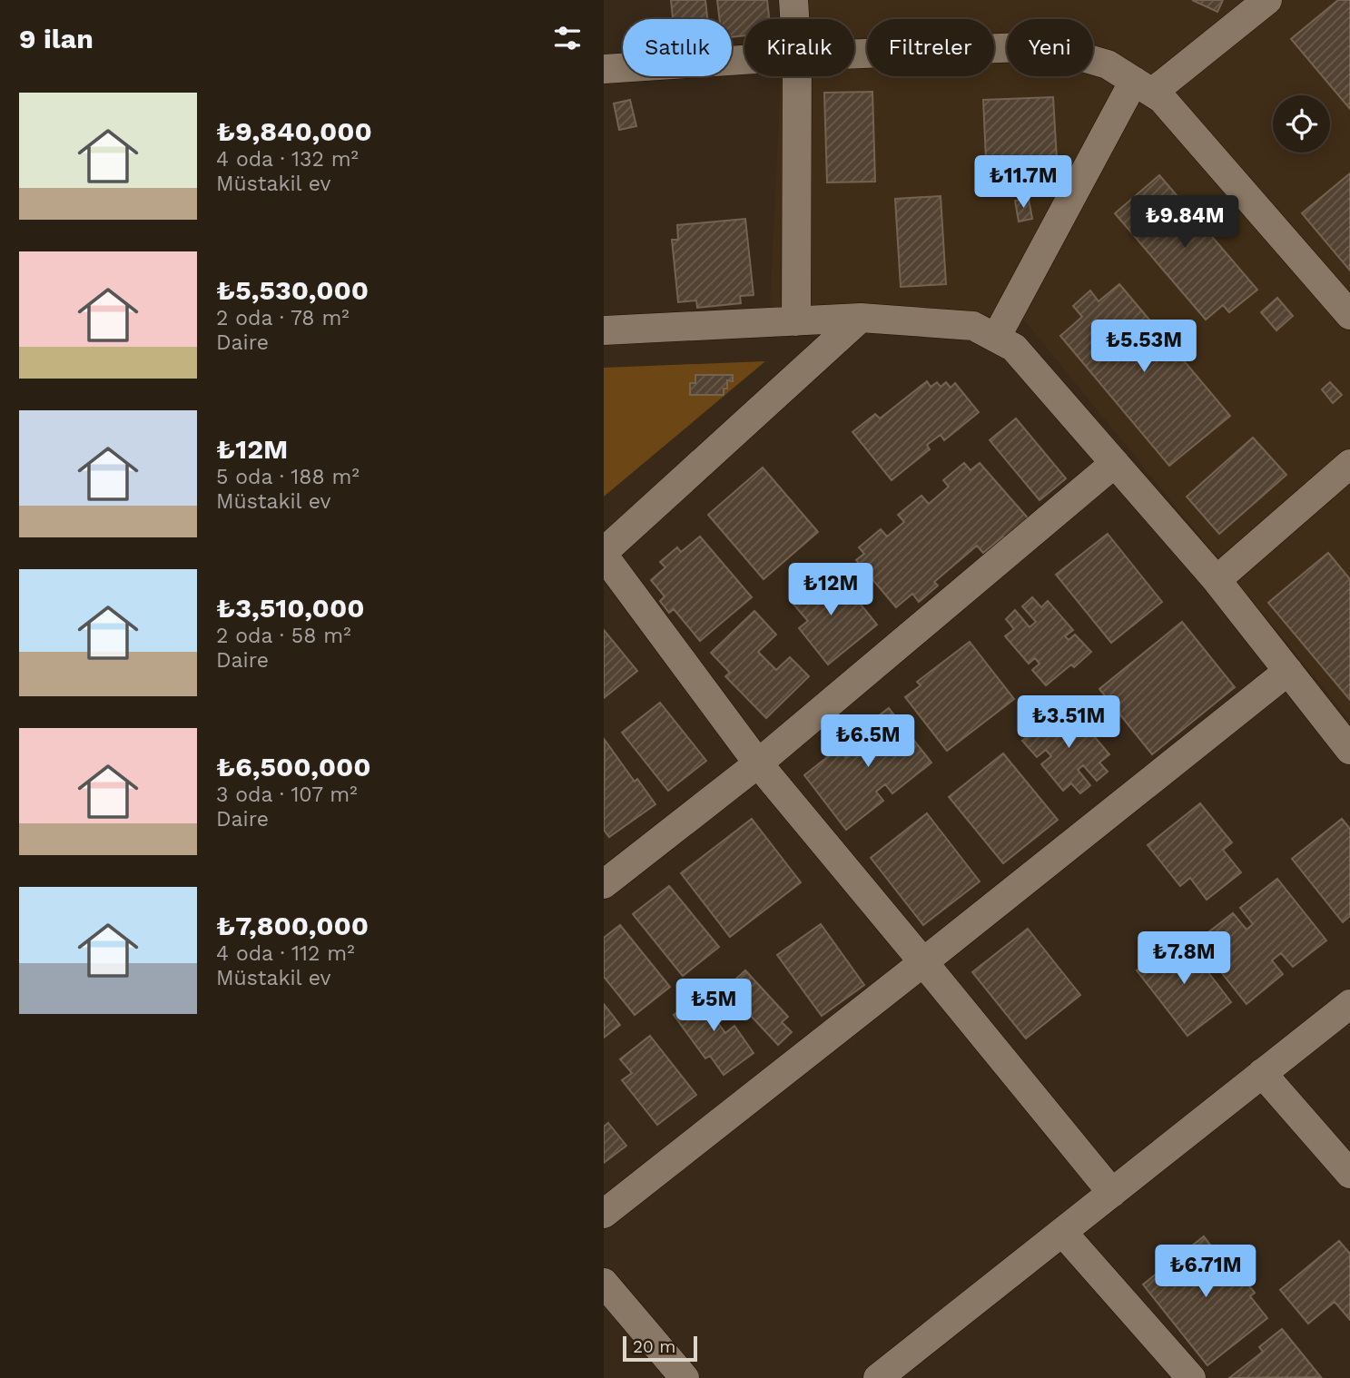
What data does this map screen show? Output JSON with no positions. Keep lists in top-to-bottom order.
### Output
{
  "scale_bar": "20 m",
  "page": {
    "heading": "9 ilan",
    "chip": [
      "Satılık",
      "Kiralık",
      "Filtreler",
      "Yeni"
    ],
    "list": [
      {
        "name": "₺9,840,000",
        "note": "4 oda · 132 m² · Müstakil ev"
      },
      {
        "name": "₺5,530,000",
        "note": "2 oda · 78 m² · Daire"
      },
      {
        "name": "₺12M",
        "note": "5 oda · 188 m² · Müstakil ev"
      },
      {
        "name": "₺3,510,000",
        "note": "2 oda · 58 m² · Daire"
      },
      {
        "name": "₺6,500,000",
        "note": "3 oda · 107 m² · Daire"
      },
      {
        "name": "₺7,800,000",
        "note": "4 oda · 112 m² · Müstakil ev"
      }
    ],
    "price": [
      "₺11.7M",
      "₺9.84M",
      "₺5.53M",
      "₺12M",
      "₺3.51M",
      "₺6.5M",
      "₺7.8M",
      "₺5M",
      "₺6.71M"
    ],
    "scale": "20 m"
  }
}
